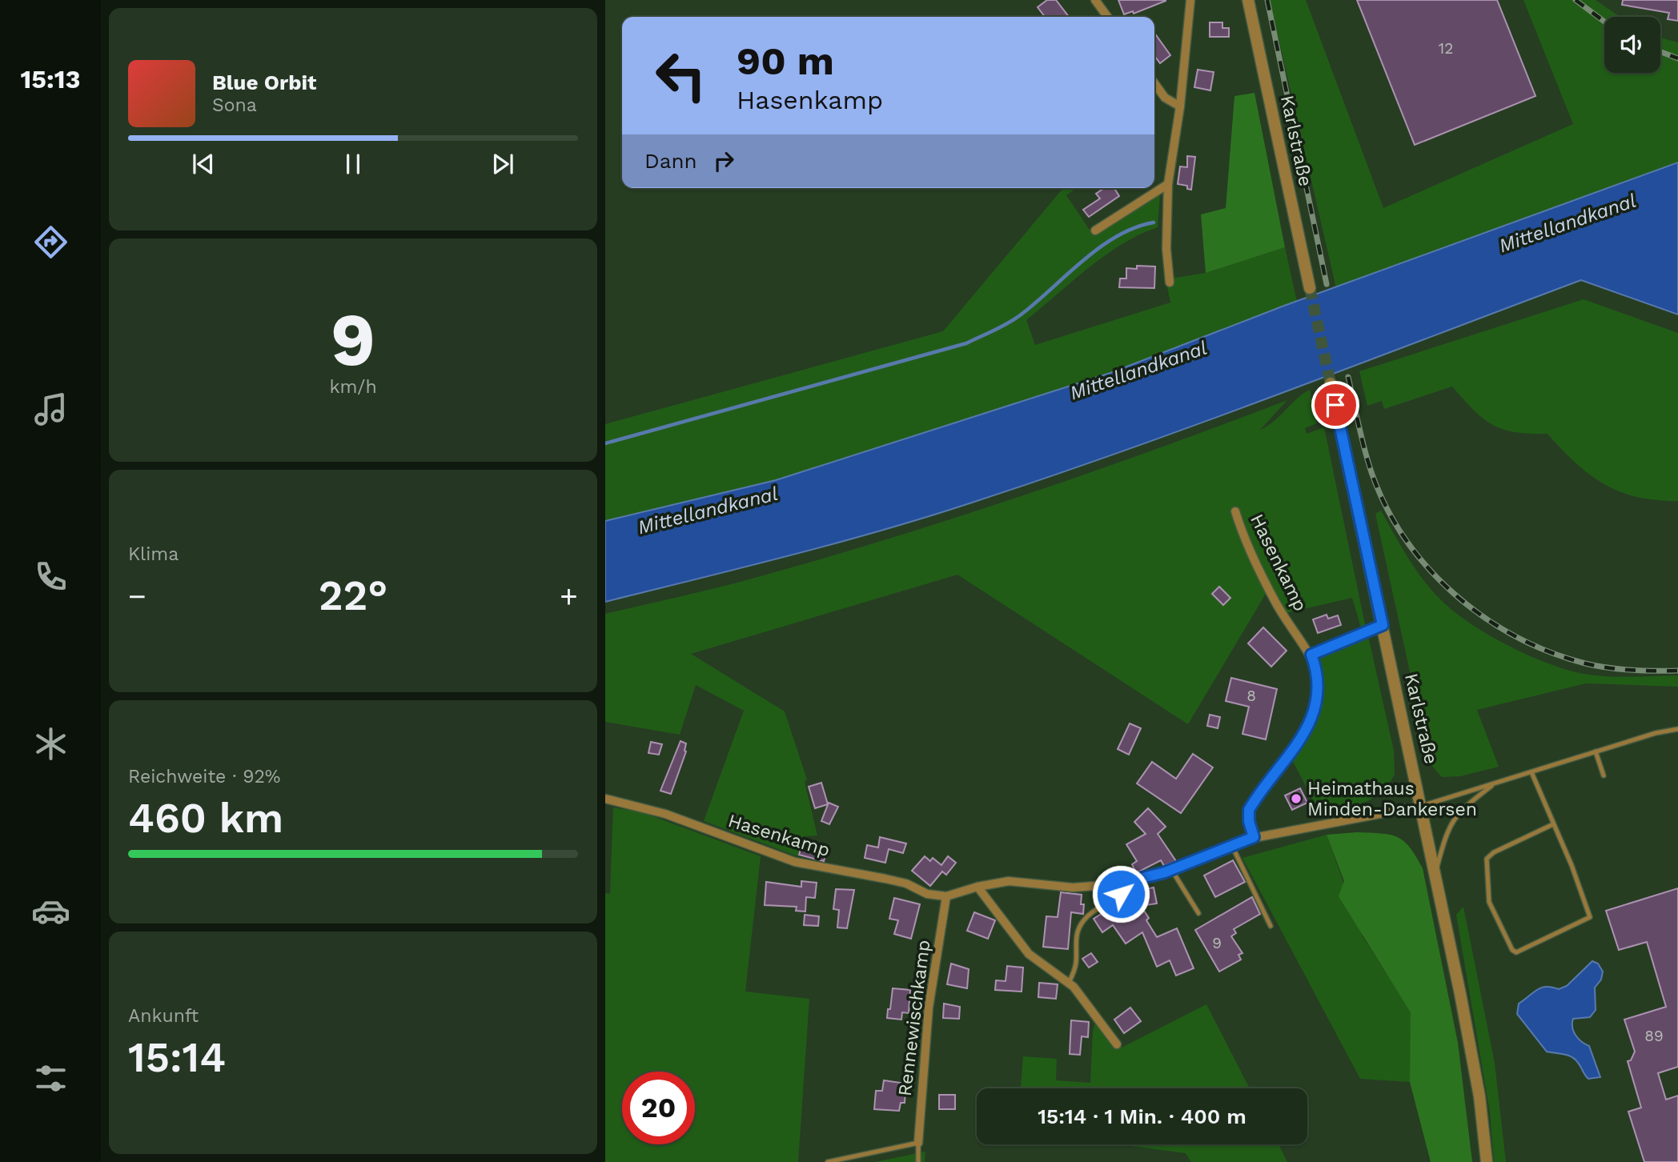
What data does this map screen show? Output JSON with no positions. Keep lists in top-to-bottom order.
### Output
{
  "streets": {
    "street": ["Karlstraße", "Hasenkamp", "Rennewischkamp"]
  },
  "crossings": [
    ["Hasenkamp", "Rennewischkamp"]
  ],
  "water": ["Mittellandkanal"],
  "places": ["Heimathaus Minden-Dankersen"],
  "house_numbers": [
    "12",
    "8",
    "9",
    "89"
  ],
  "page": {
    "tabs": "15:13",
    "turn": ["90 m", "Hasenkamp"],
    "song": ["Blue Orbit", "Sona"],
    "then": "Dann",
    "tile": [
      ["9", "km/h"],
      "Klima",
      ["Reichweite · 92%", "460 km"],
      ["Ankunft", "15:14"]
    ],
    "heat": ["−", "22°", "+"],
    "limit": "20",
    "trip": "15:14 · 1 Min. · 400 m"
  }
}
